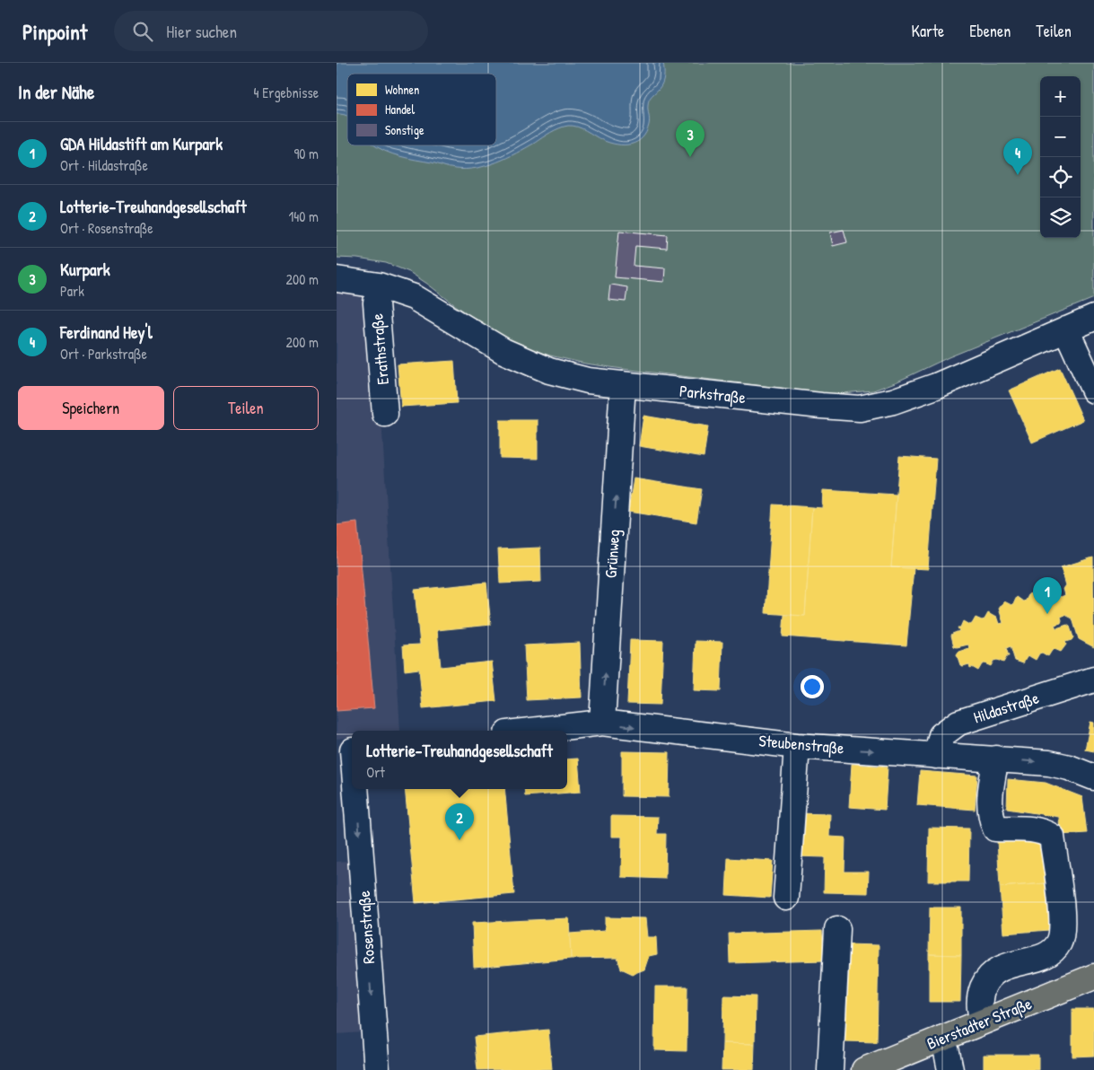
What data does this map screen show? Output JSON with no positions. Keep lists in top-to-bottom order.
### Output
{
  "streets": {
    "main road": ["Bierstadter Straße"],
    "street": [
      "Erathstraße",
      "Parkstraße",
      "Grünweg",
      "Hildastraße",
      "Steubenstraße",
      "Rosenstraße"
    ]
  },
  "crossings": [
    ["Erathstraße", "Parkstraße"],
    ["Parkstraße", "Grünweg"],
    ["Grünweg", "Steubenstraße"],
    ["Hildastraße", "Steubenstraße"]
  ],
  "one_way": ["Grünweg", "Steubenstraße", "Rosenstraße"],
  "legend": ["Wohnen", "Handel", "Sonstige"],
  "page": {
    "header": "Pinpoint",
    "search": "Hier suchen",
    "nav": ["Karte", "Ebenen", "Teilen"],
    "heading": ["In der Nähe", "4 Ergebnisse"],
    "map_buttons": ["+", "−"],
    "pins": [
      "3",
      "4",
      "1",
      "2"
    ],
    "list": [
      {
        "mark": "1",
        "name": "GDA Hildastift am Kurpark",
        "note": "Ort · Hildastraße",
        "value": "90 m"
      },
      {
        "mark": "2",
        "name": "Lotterie-Treuhandgesellschaft",
        "note": "Ort · Rosenstraße",
        "value": "140 m"
      },
      {
        "mark": "3",
        "name": "Kurpark",
        "note": "Park",
        "value": "200 m"
      },
      {
        "mark": "4",
        "name": "Ferdinand Hey'l",
        "note": "Ort · Parkstraße",
        "value": "200 m"
      }
    ],
    "buttons": ["Speichern", "Teilen"],
    "popup": ["Lotterie-Treuhandgesellschaft", "Ort"]
  }
}
